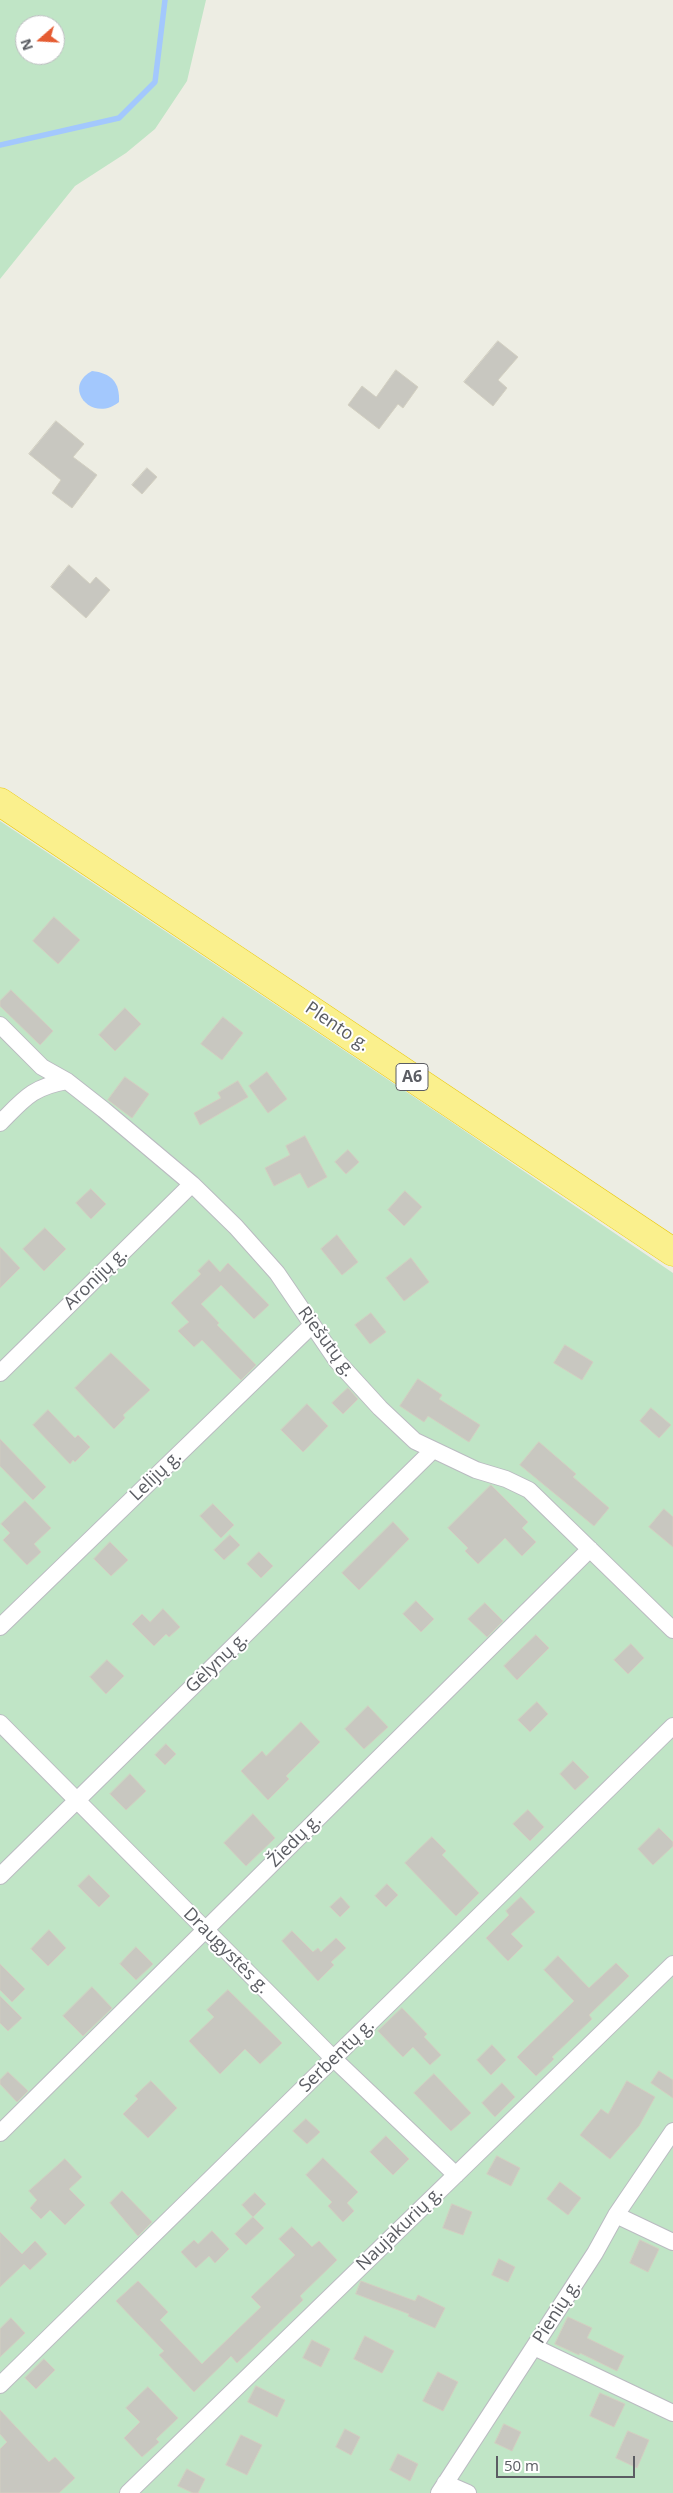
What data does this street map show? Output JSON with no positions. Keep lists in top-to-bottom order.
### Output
{
  "streets": {
    "highway": ["Plento g.", "A6"],
    "street": [
      "Aronijų g.",
      "Riešutų g.",
      "Lelijų g.",
      "Gėlynų g.",
      "Žiedų g.",
      "Draugystės g.",
      "Serbentų g.",
      "Naujakurių g.",
      "Pienių g."
    ]
  },
  "crossings": [
    ["Aronijų g.", "Riešutų g."],
    ["Riešutų g.", "Lelijų g."],
    ["Riešutų g.", "Gėlynų g."],
    ["Riešutų g.", "Žiedų g."],
    ["Gėlynų g.", "Draugystės g."],
    ["Žiedų g.", "Draugystės g."],
    ["Draugystės g.", "Serbentų g."],
    ["Draugystės g.", "Naujakurių g."]
  ],
  "scale_bar": "50 m",
  "north": "left"
}
